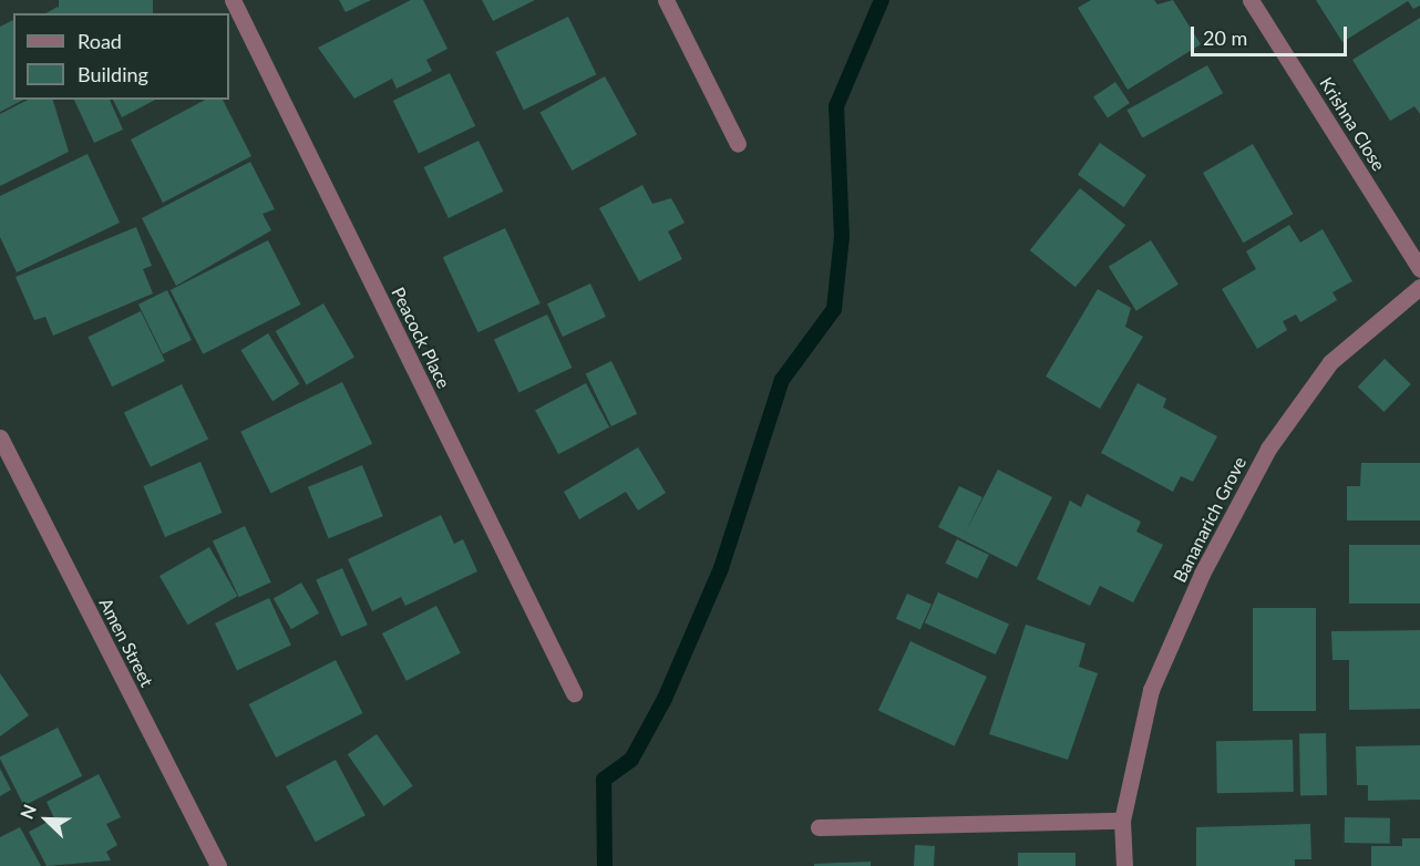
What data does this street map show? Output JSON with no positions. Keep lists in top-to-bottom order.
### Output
{
  "streets": {
    "street": [
      "Krishna Close",
      "Peacock Place",
      "Bananarich Grove",
      "Amen Street"
    ]
  },
  "legend": ["Road", "Building"],
  "scale_bar": "20 m",
  "north": "top left"
}
